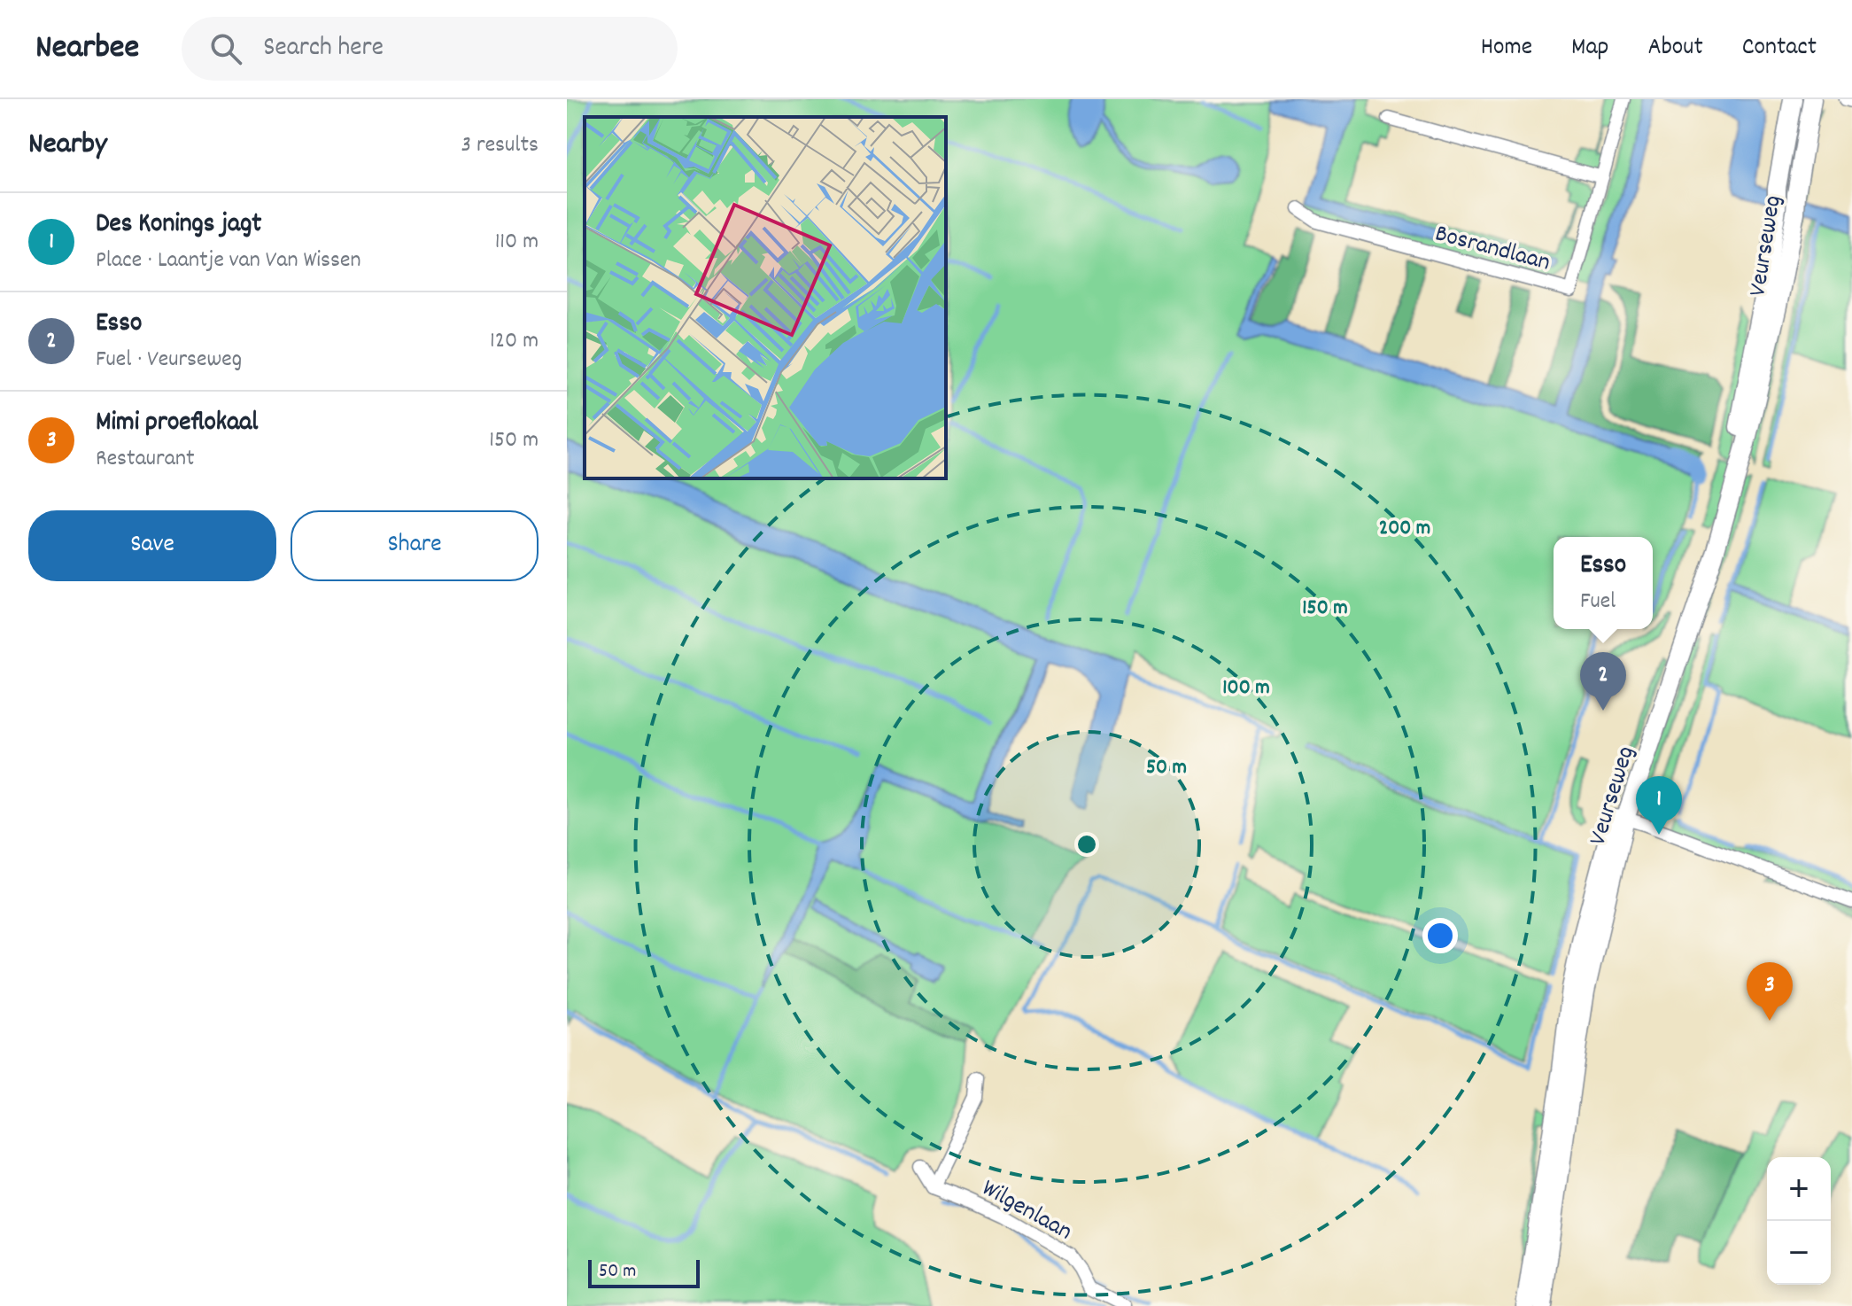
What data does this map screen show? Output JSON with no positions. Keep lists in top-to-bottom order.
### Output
{
  "streets": {
    "main road": ["Veurseweg"],
    "street": ["Bosrandlaan", "Wilgenlaan"]
  },
  "scale_bar": "50 m",
  "page": {
    "header": "Nearbee",
    "search": "Search here",
    "nav": [
      "Home",
      "Map",
      "About",
      "Contact"
    ],
    "heading": ["Nearby", "3 results"],
    "list": [
      {
        "mark": "1",
        "name": "Des Konings jagt",
        "note": "Place · Laantje van Van Wissen",
        "value": "110 m"
      },
      {
        "mark": "2",
        "name": "Esso",
        "note": "Fuel · Veurseweg",
        "value": "120 m"
      },
      {
        "mark": "3",
        "name": "Mimi proeflokaal",
        "note": "Restaurant",
        "value": "150 m"
      }
    ],
    "buttons": ["Save", "Share"],
    "popup": ["Esso", "Fuel"],
    "pins": ["2", "1", "3"],
    "map_buttons": ["+", "−"],
    "scale": "50 m"
  },
  "rings": [
    "200 m",
    "150 m",
    "100 m",
    "50 m"
  ]
}
